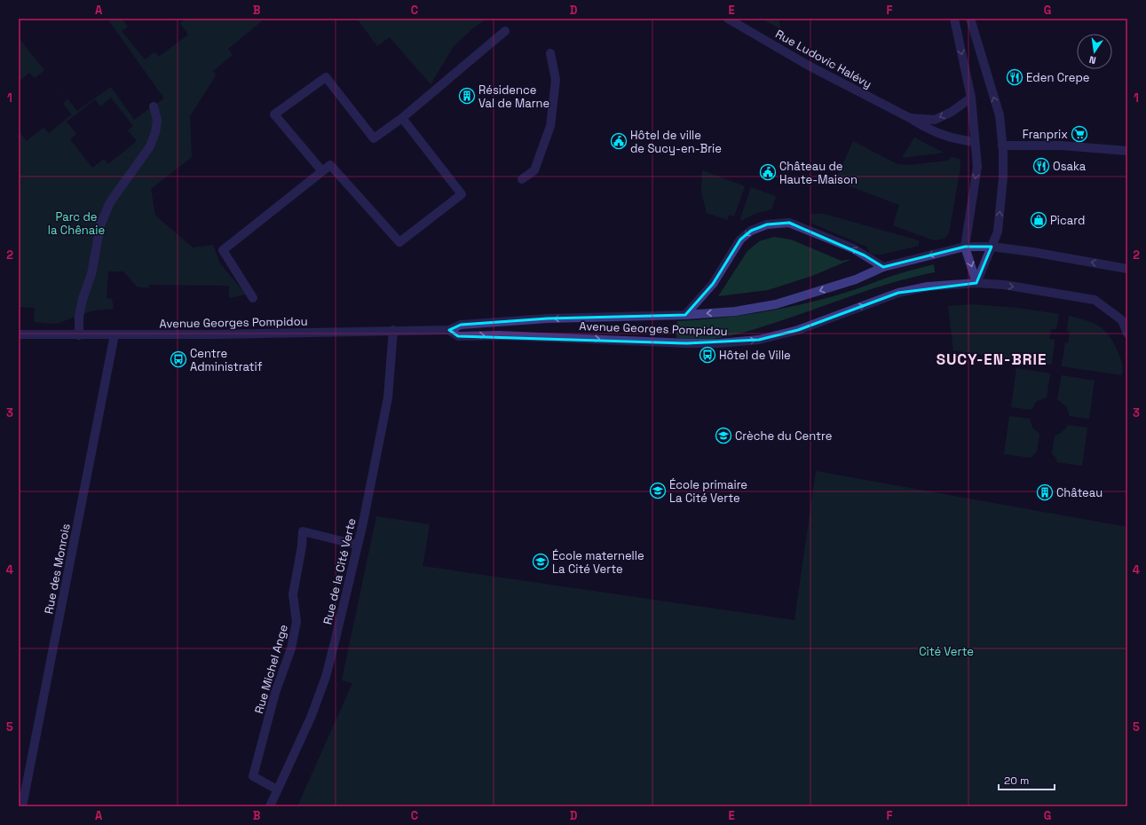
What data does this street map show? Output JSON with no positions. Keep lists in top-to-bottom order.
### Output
{
  "streets": {
    "street": [
      "Rue Ludovic Halévy",
      "Avenue Georges Pompidou",
      "Rue des Monrois",
      "Rue de la Cité Verte",
      "Rue Michel Ange"
    ]
  },
  "crossings": [
    ["Avenue Georges Pompidou", "Rue des Monrois"],
    ["Avenue Georges Pompidou", "Rue de la Cité Verte"],
    ["Rue de la Cité Verte", "Rue Michel Ange"]
  ],
  "districts": ["SUCY-EN-BRIE"],
  "parks": ["Parc de la Chênaie", "Cité Verte"],
  "places": {
    "restaurant": ["Eden Crepe", "Osaka"],
    "building": ["Résidence Val de Marne", "Château"],
    "supermarket": ["Franprix"],
    "public building": ["Hôtel de ville de Sucy-en-Brie", "Château de Haute-Maison"],
    "shop": ["Picard"],
    "bus stop": ["Hôtel de Ville", "Centre Administratif"],
    "school or university": ["Crèche du Centre", "École primaire La Cité Verte", "École maternelle La Cité Verte"]
  },
  "scale_bar": "20 m",
  "north": "bottom",
  "grid": {
    "columns": [
      "A",
      "B",
      "C",
      "D",
      "E",
      "F",
      "G"
    ],
    "rows": [
      "1",
      "2",
      "3",
      "4",
      "5"
    ]
  }
}
